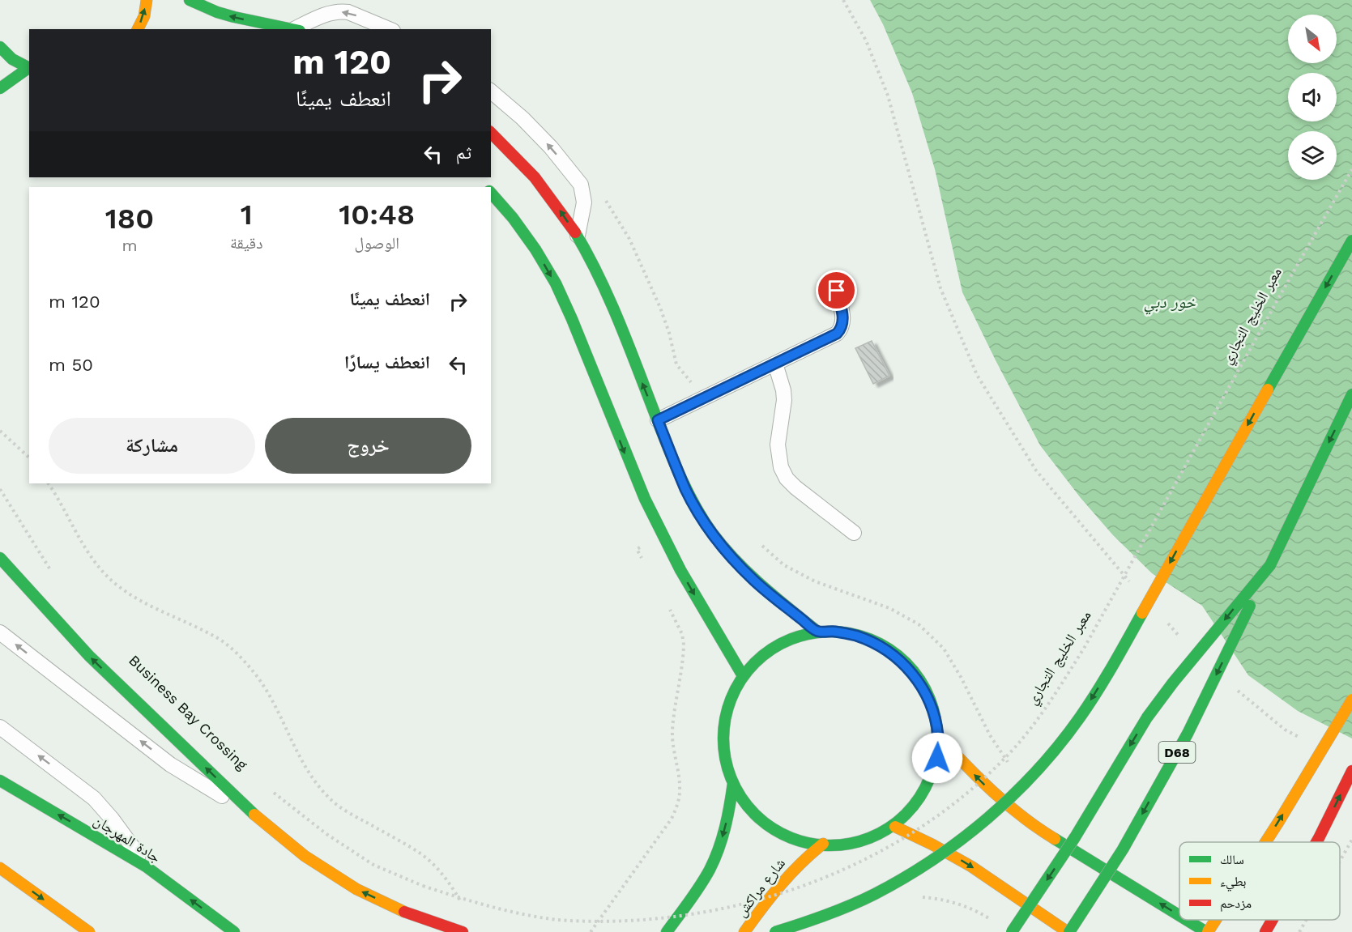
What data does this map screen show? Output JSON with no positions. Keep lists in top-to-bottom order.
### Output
{
  "streets": {
    "main road": ["D68", "جادة المهرجان", "شارع مراكش"],
    "path": ["معبر الخليج التجاري"]
  },
  "water": ["خور دبي"],
  "legend": ["سالك", "بطيء", "مزدحم"],
  "north": "bottom right",
  "page": {
    "turn": ["120 m", "انعطف يمينًا"],
    "then": "ثم",
    "eta": [
      "10:48",
      "الوصول",
      "1",
      "دقيقة",
      "180",
      "m"
    ],
    "list": [
      {
        "name": "انعطف يمينًا",
        "value": "120 m"
      },
      {
        "name": "انعطف يسارًا",
        "value": "50 m"
      }
    ],
    "buttons": ["خروج", "مشاركة"]
  }
}
